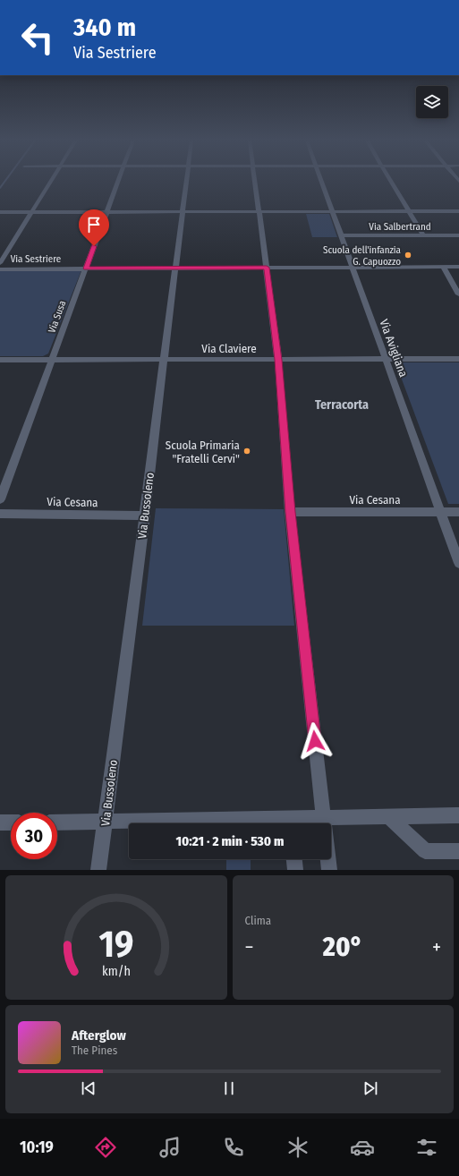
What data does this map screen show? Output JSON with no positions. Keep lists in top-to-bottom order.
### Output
{
  "streets": {
    "street": [
      "Via Salbertrand",
      "Via Sestriere",
      "Via Susa",
      "Via Claviere",
      "Via Avigliana",
      "Via Cesana",
      "Via Bussoleno"
    ]
  },
  "crossings": [
    ["Via Salbertrand", "Via Avigliana"],
    ["Via Sestriere", "Via Susa"],
    ["Via Sestriere", "Via Avigliana"],
    ["Via Sestriere", "Via Bussoleno"],
    ["Via Susa", "Via Claviere"],
    ["Via Claviere", "Via Avigliana"],
    ["Via Claviere", "Via Bussoleno"],
    ["Via Avigliana", "Via Cesana"],
    ["Via Cesana", "Via Bussoleno"]
  ],
  "districts": ["Terracorta"],
  "places": ["Scuola dell'infanzia G. Capuozzo", "Scuola Primaria \"Fratelli Cervi\""],
  "page": {
    "turn": ["340 m", "Via Sestriere"],
    "limit": "30",
    "trip": "10:21 · 2 min · 530 m",
    "tile": "Clima",
    "heat": ["−", "20°", "+"],
    "song": ["Afterglow", "The Pines"],
    "tabs": "10:19",
    "gauge": ["19", "km/h"]
  }
}
